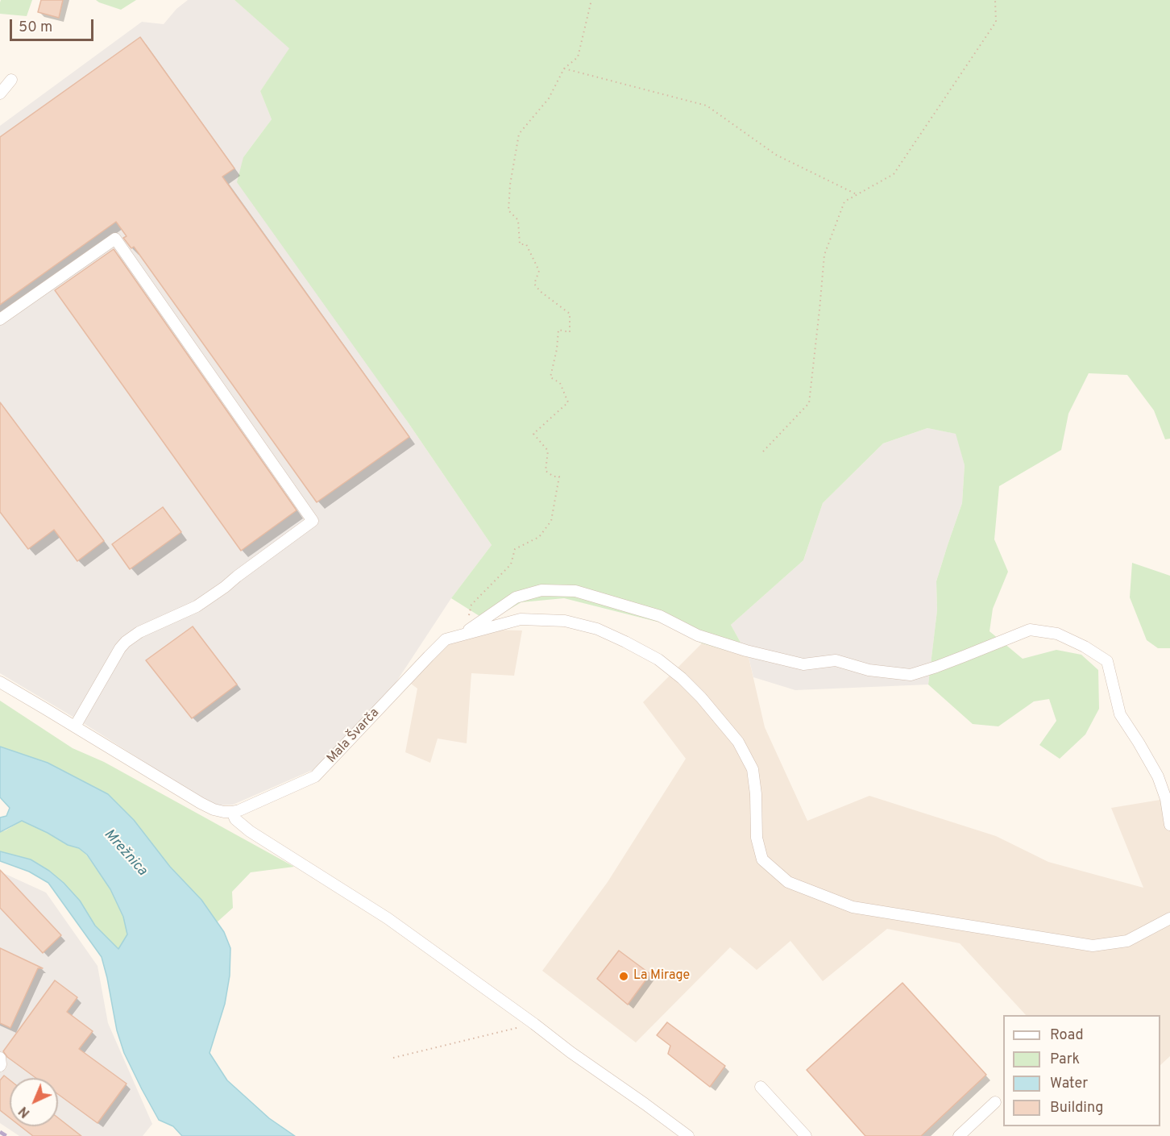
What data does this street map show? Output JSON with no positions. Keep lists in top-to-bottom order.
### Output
{
  "streets": {
    "street": ["Mala Švarča"]
  },
  "water": ["Mrežnica"],
  "places": ["La Mirage"],
  "legend": [
    "Road",
    "Park",
    "Water",
    "Building"
  ],
  "scale_bar": "50 m",
  "north": "bottom left"
}
